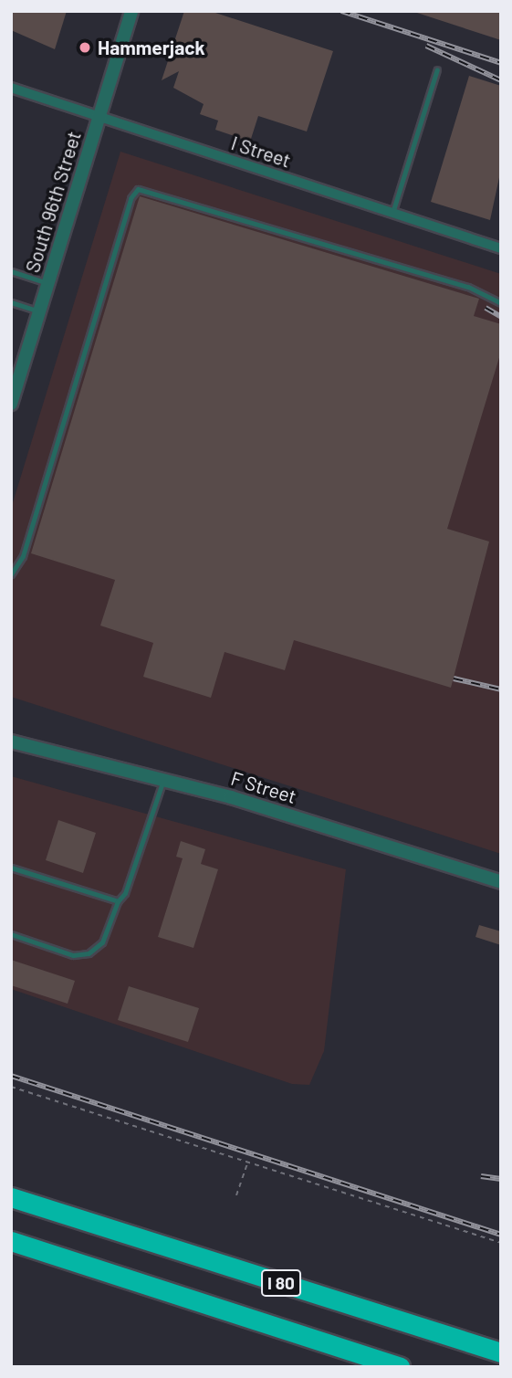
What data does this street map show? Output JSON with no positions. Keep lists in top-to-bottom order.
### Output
{
  "streets": {
    "highway": ["I 80"],
    "street": ["I Street", "South 96th Street", "F Street"]
  },
  "crossings": [
    ["I Street", "South 96th Street"]
  ],
  "places": ["Hammerjack"]
}
